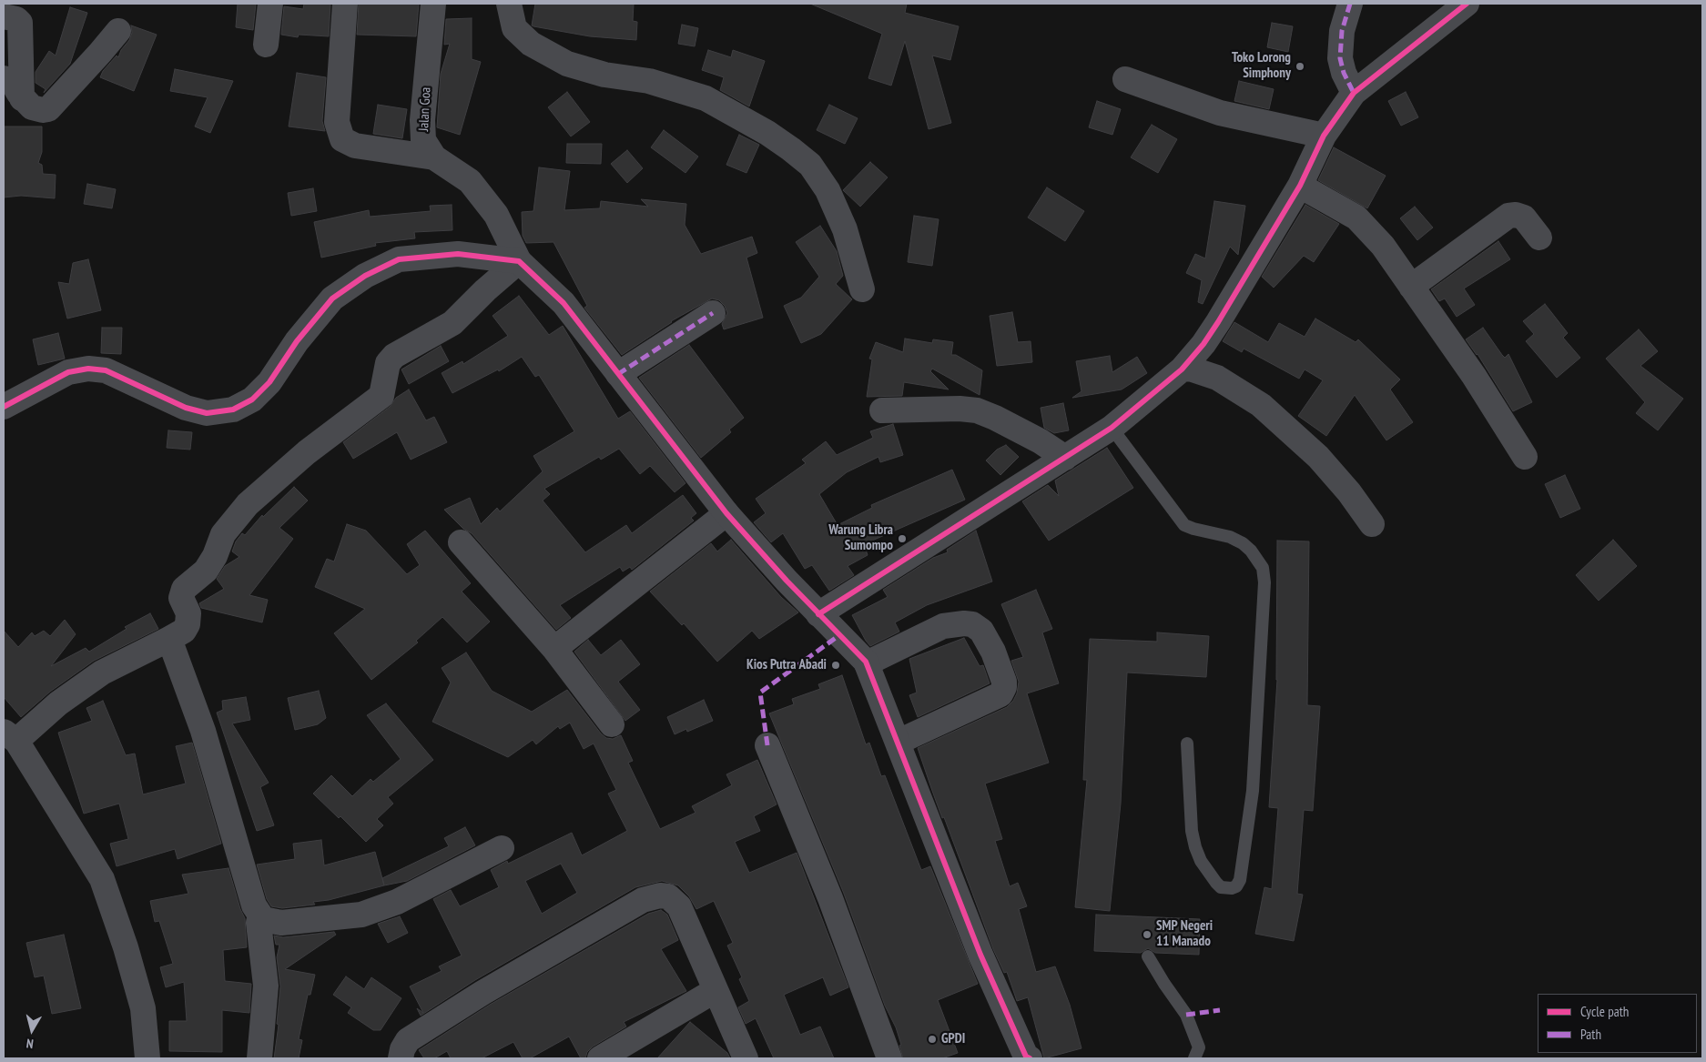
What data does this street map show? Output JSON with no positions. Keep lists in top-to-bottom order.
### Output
{
  "streets": {
    "street": ["Jalan Goa"]
  },
  "places": [
    "Toko Lorong Simphony",
    "Warung Libra Sumompo",
    "Kios Putra Abadi",
    "SMP Negeri 11 Manado",
    "GPDI"
  ],
  "legend": ["Cycle path", "Path"],
  "north": "bottom"
}
